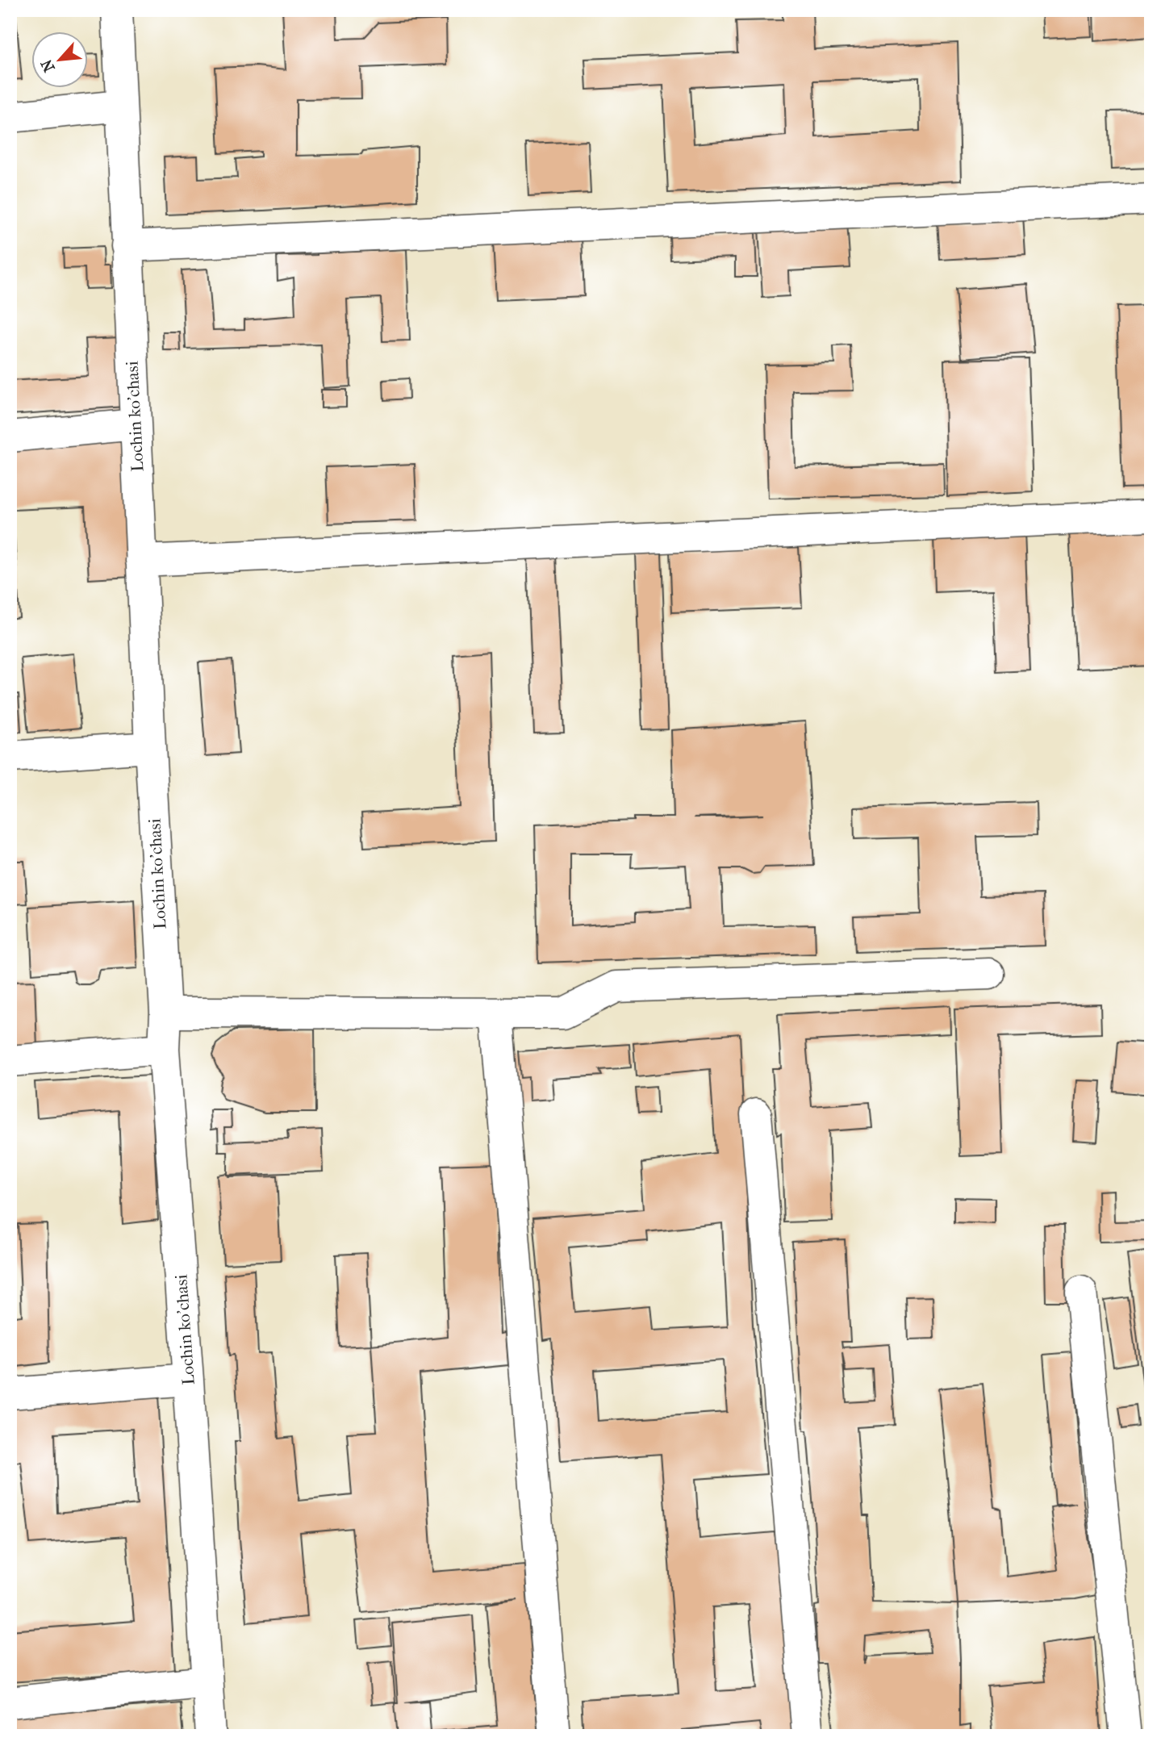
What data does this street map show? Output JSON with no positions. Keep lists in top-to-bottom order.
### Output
{
  "streets": {
    "street": ["Lochin ko'chasi"]
  },
  "north": "bottom left"
}
